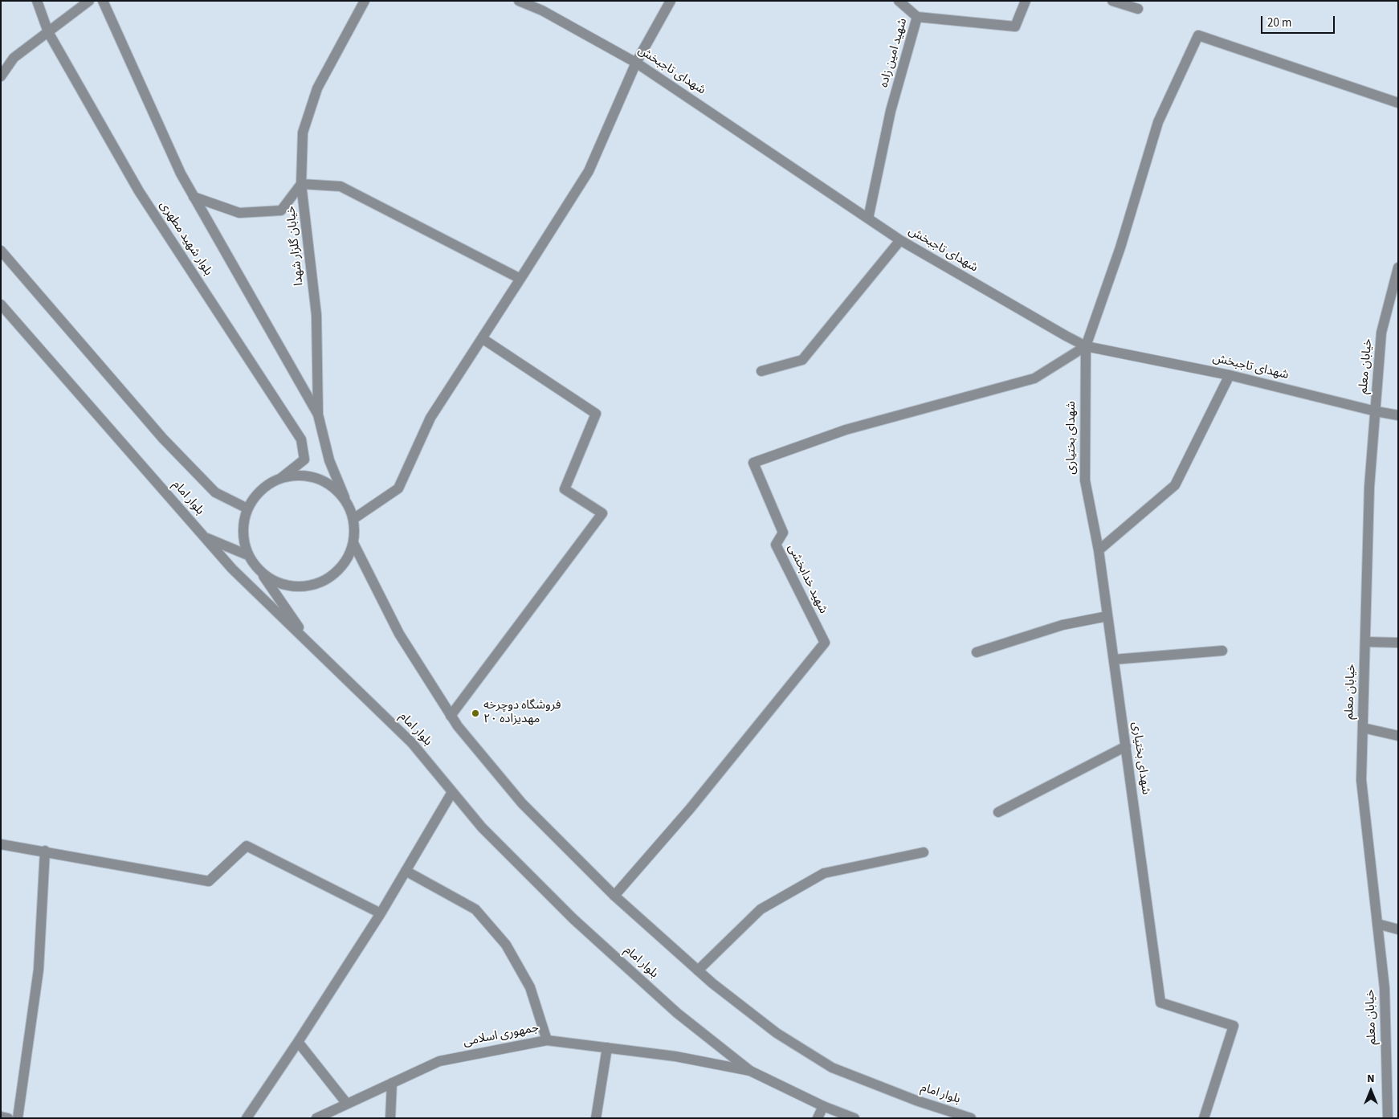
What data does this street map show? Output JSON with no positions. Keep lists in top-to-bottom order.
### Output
{
  "streets": {
    "street": [
      "شهید امین زاده",
      "شهدای تاجبخش",
      "بلوار شهید مطهری",
      "خیابان گلزار شهدا",
      "خیابان معلم",
      "شهدای بختیاری",
      "بلوار امام",
      "شهید خدابخشی",
      "جمهوری اسلامی"
    ]
  },
  "crossings": [
    ["شهید امین زاده", "شهدای تاجبخش"],
    ["شهدای تاجبخش", "خیابان معلم"],
    ["شهدای تاجبخش", "شهدای بختیاری"],
    ["شهدای تاجبخش", "شهید خدابخشی"],
    ["بلوار شهید مطهری", "خیابان گلزار شهدا"],
    ["بلوار شهید مطهری", "بلوار امام"],
    ["خیابان گلزار شهدا", "بلوار امام"],
    ["شهدای بختیاری", "شهید خدابخشی"],
    ["بلوار امام", "شهید خدابخشی"],
    ["بلوار امام", "جمهوری اسلامی"]
  ],
  "places": ["فروشگاه دوچرخه ۲۰ مهدیزاده"],
  "scale_bar": "20 m",
  "north": "top"
}
